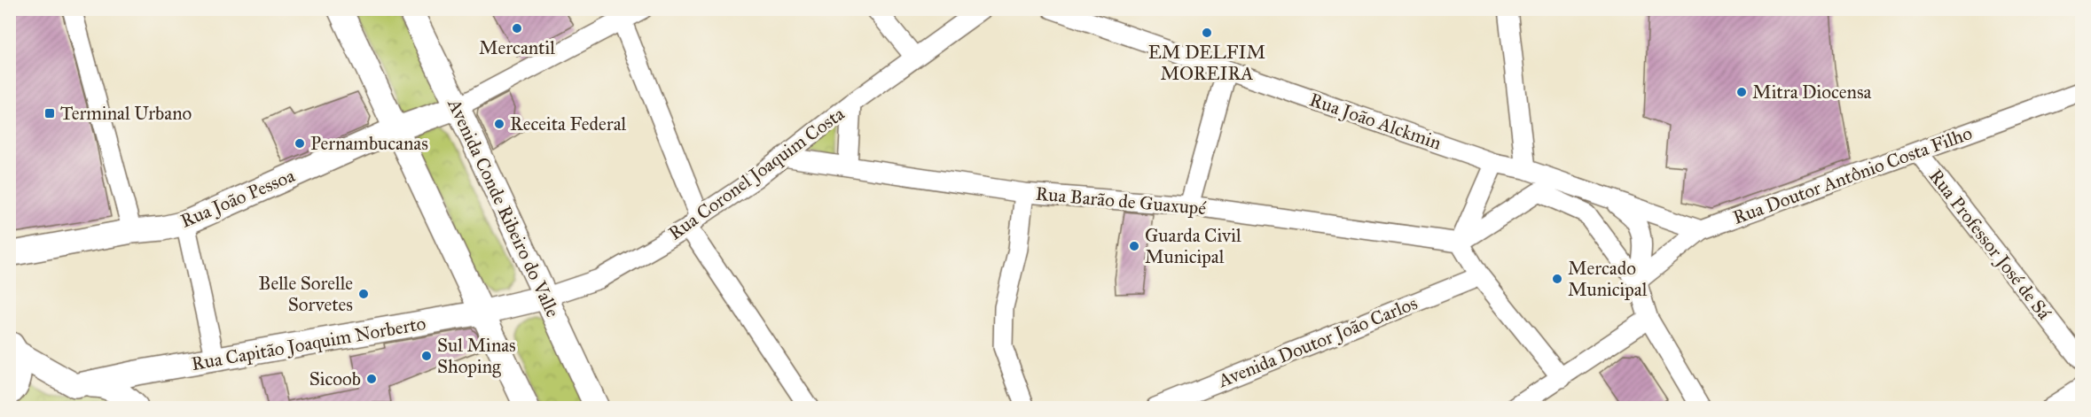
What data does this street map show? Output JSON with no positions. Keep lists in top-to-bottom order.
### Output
{
  "streets": {
    "main road": [
      "Rua Coronel Joaquim Costa",
      "Rua João Pessoa",
      "Avenida Conde Ribeiro do Valle",
      "Rua Capitão Joaquim Norberto"
    ],
    "street": [
      "Rua João Alckmin",
      "Rua Doutor Antônio Costa Filho",
      "Rua Barão de Guaxupé",
      "Rua Professor José de Sá",
      "Avenida Doutor João Carlos"
    ]
  },
  "crossings": [
    ["Rua João Alckmin", "Rua Doutor Antônio Costa Filho"],
    ["Rua Coronel Joaquim Costa", "Rua Barão de Guaxupé"],
    ["Rua Coronel Joaquim Costa", "Avenida Conde Ribeiro do Valle"],
    ["Rua Coronel Joaquim Costa", "Rua Capitão Joaquim Norberto"],
    ["Rua Doutor Antônio Costa Filho", "Rua Professor José de Sá"],
    ["Rua João Pessoa", "Avenida Conde Ribeiro do Valle"]
  ],
  "places": {
    "other": [
      "Mercantil",
      "EM DELFIM MOREIRA",
      "Mitra Diocensa",
      "Receita Federal",
      "Pernambucanas",
      "Guarda Civil Municipal",
      "Mercado Municipal",
      "Belle Sorelle Sorvetes",
      "Sul Minas Shoping",
      "Sicoob"
    ],
    "transit": ["Terminal Urbano"]
  }
}
